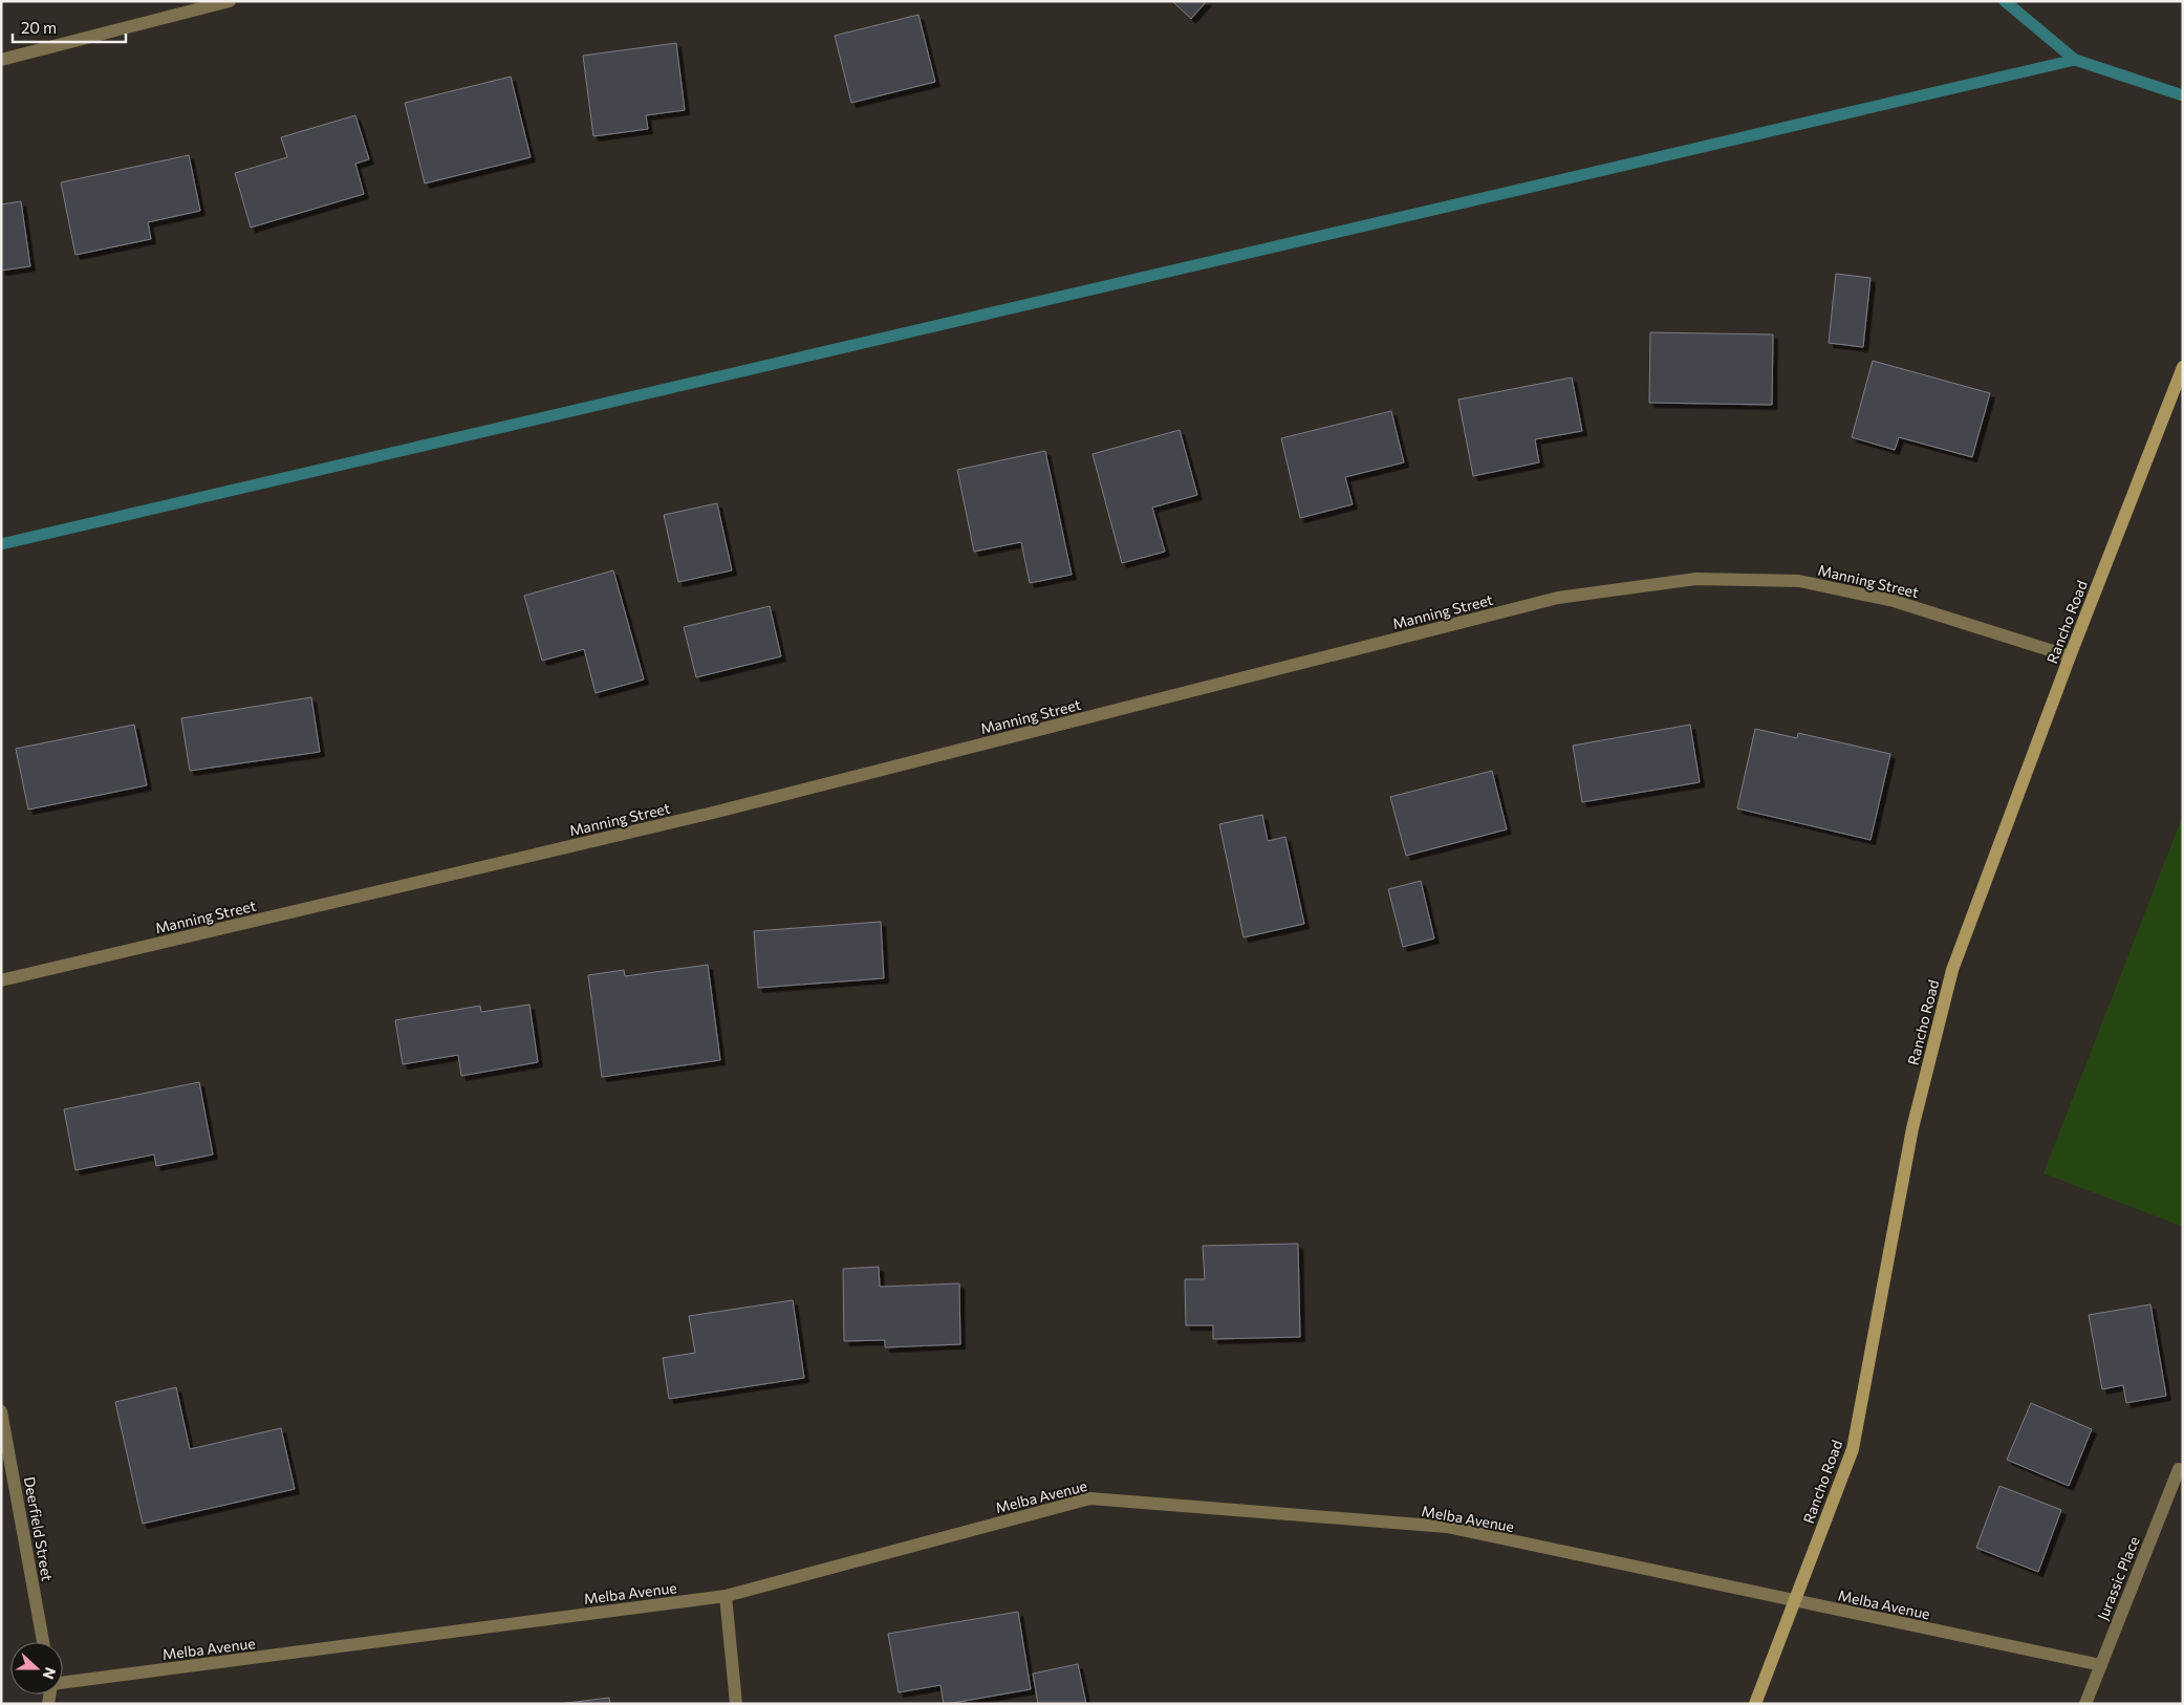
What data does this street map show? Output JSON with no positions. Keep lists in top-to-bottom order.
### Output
{
  "streets": {
    "street": [
      "Manning Street",
      "Rancho Road",
      "Melba Avenue",
      "Deerfield Street",
      "Jurassic Place"
    ]
  },
  "crossings": [
    ["Manning Street", "Rancho Road"],
    ["Rancho Road", "Melba Avenue"],
    ["Melba Avenue", "Jurassic Place"]
  ],
  "scale_bar": "20 m",
  "north": "right"
}
